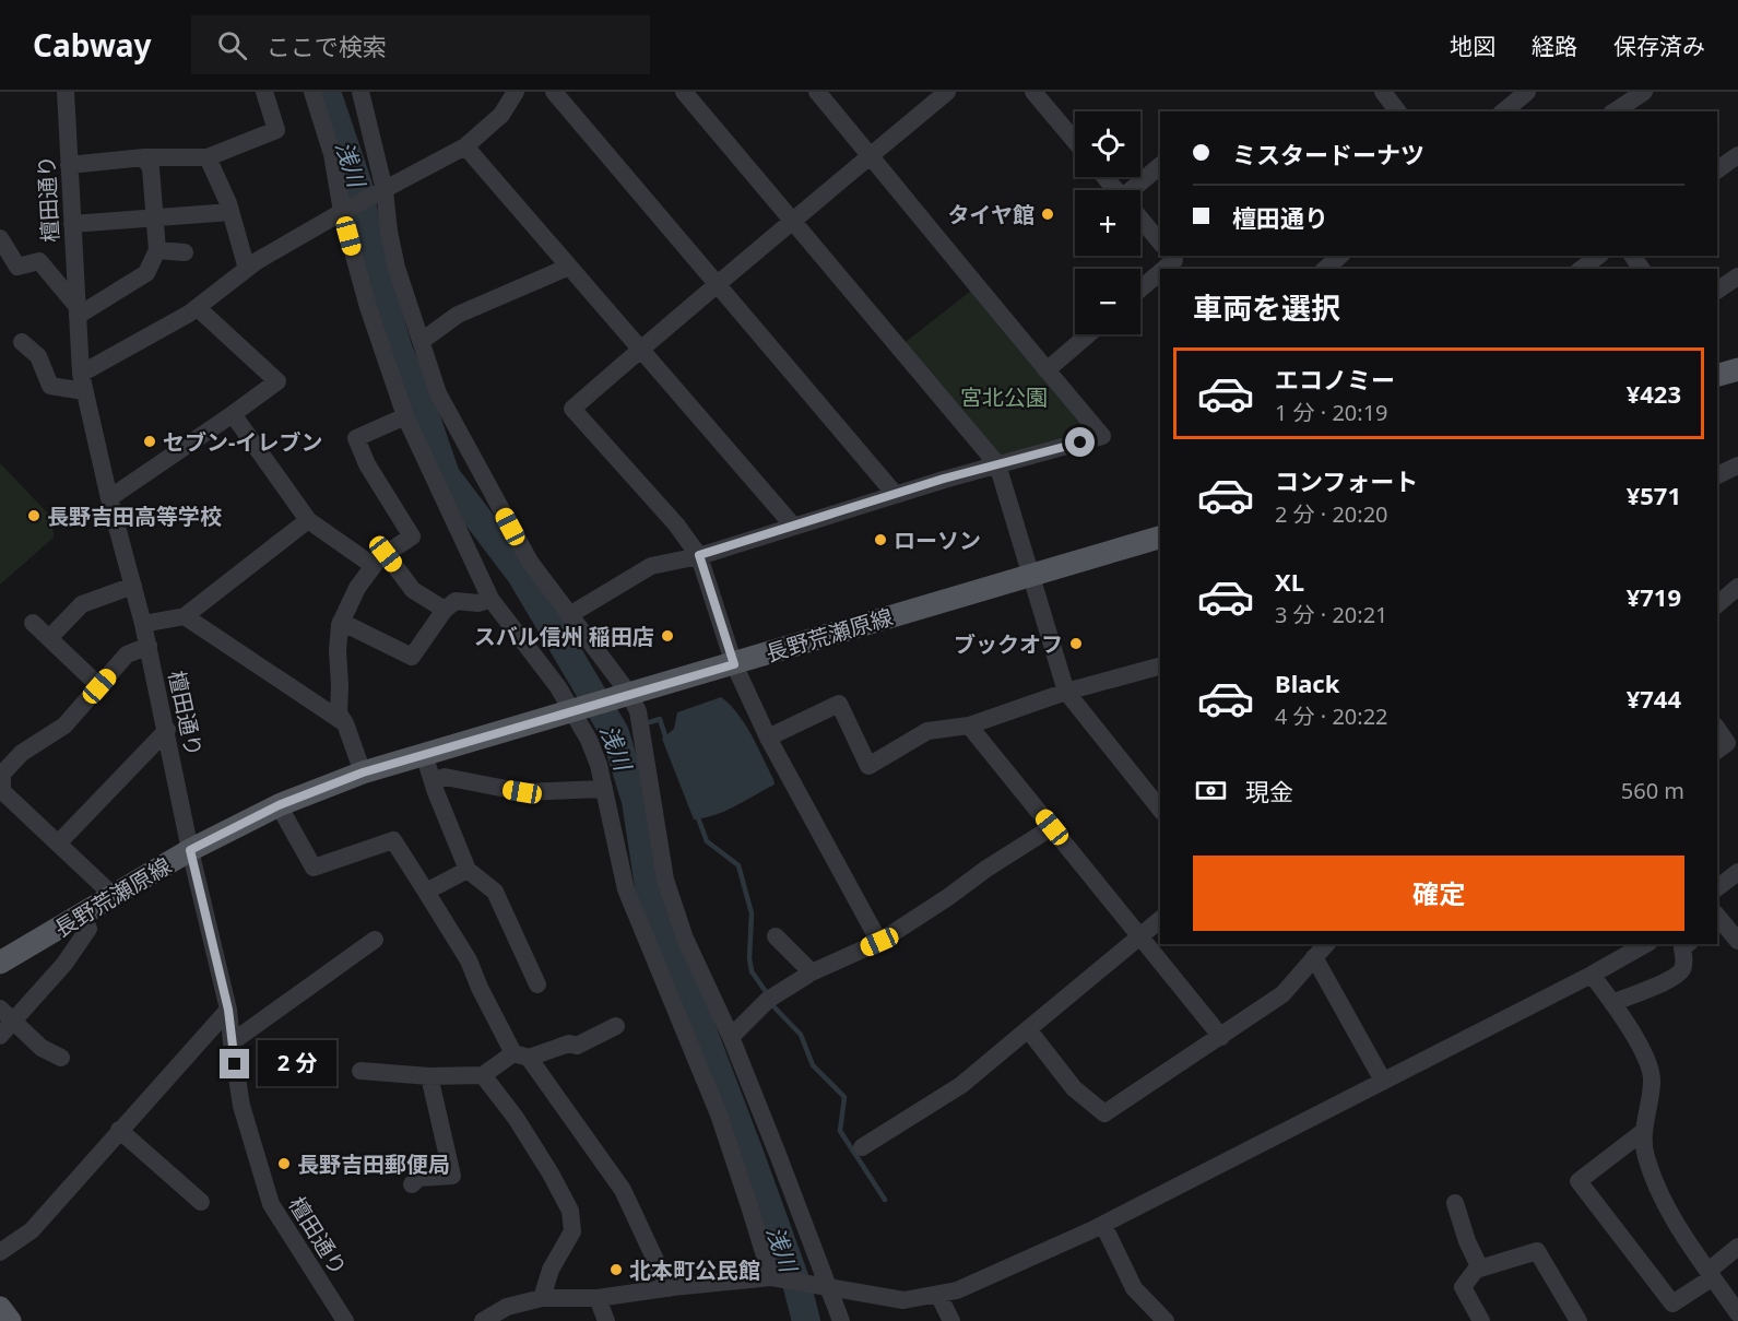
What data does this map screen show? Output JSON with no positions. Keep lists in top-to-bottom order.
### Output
{
  "streets": {
    "main road": ["長野荒瀬原線"],
    "street": ["檀田通り"]
  },
  "crossings": [
    ["檀田通り", "長野荒瀬原線"]
  ],
  "water": ["浅川"],
  "parks": ["宮北公園"],
  "places": [
    "タイヤ館",
    "セブン-イレブン",
    "長野吉田高等学校",
    "ローソン",
    "スバル信州 稲田店",
    "ブックオフ",
    "長野吉田郵便局",
    "北本町公民館"
  ],
  "page": {
    "header": "Cabway",
    "search": "ここで検索",
    "nav": ["地図", "経路", "保存済み"],
    "map_buttons": ["+", "−"],
    "banner": ["ミスタードーナツ", "檀田通り"],
    "heading": "車両を選択",
    "list": [
      {
        "name": "エコノミー",
        "note": "1 分 · 20:19",
        "value": "¥423"
      },
      {
        "name": "コンフォート",
        "note": "2 分 · 20:20",
        "value": "¥571"
      },
      {
        "name": "XL",
        "note": "3 分 · 20:21",
        "value": "¥719"
      },
      {
        "name": "Black",
        "note": "4 分 · 20:22",
        "value": "¥744"
      }
    ],
    "pay": ["現金", "560 m"],
    "buttons": "確定",
    "bubble": "2 分"
  }
}
